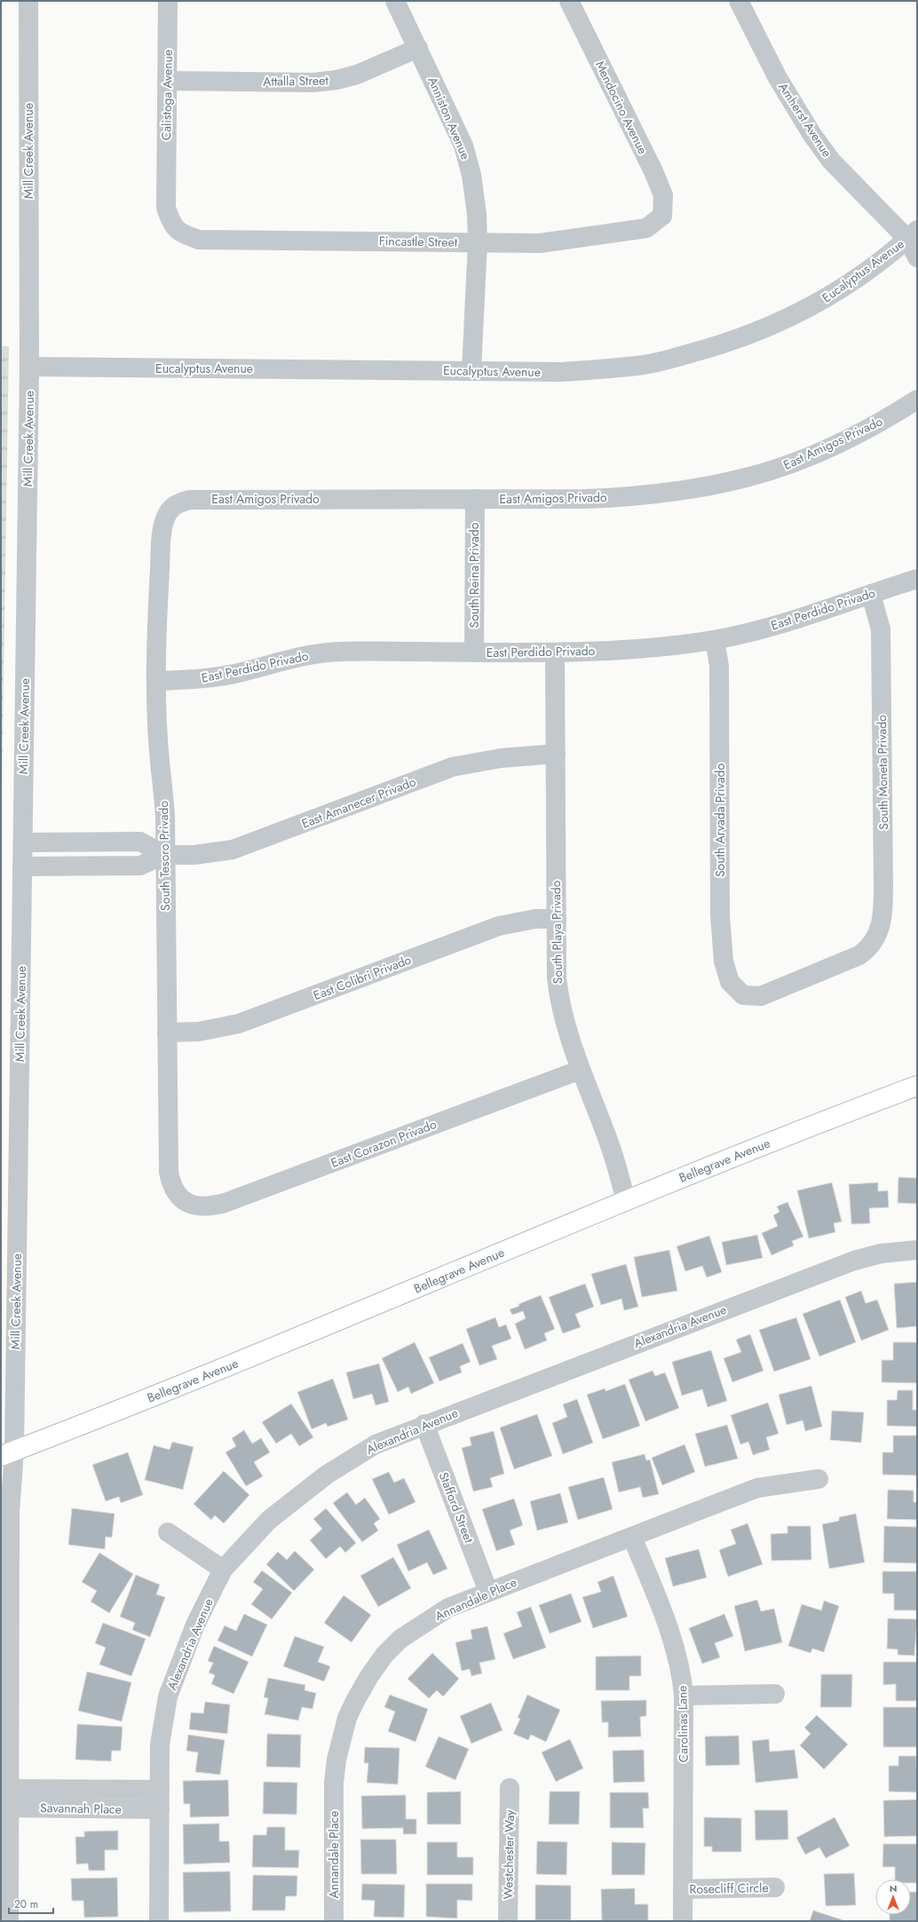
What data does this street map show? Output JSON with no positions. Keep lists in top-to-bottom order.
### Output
{
  "streets": {
    "main road": ["Bellegrave Avenue"],
    "street": [
      "Attalla Street",
      "Calistoga Avenue",
      "Mendocino Avenue",
      "Anniston Avenue",
      "Amherst Avenue",
      "Mill Creek Avenue",
      "Fincastle Street",
      "Eucalyptus Avenue",
      "East Amigos Privado",
      "South Reina Privado",
      "East Perdido Privado",
      "South Moneta Privado",
      "East Amanecer Privado",
      "South Arvada Privado",
      "South Tesoro Privado",
      "South Playa Privado",
      "East Colibri Privado",
      "East Corazon Privado",
      "Alexandria Avenue",
      "Stafford Street",
      "Annandale Place",
      "Carolinas Lane",
      "Savannah Place",
      "Westchester Way",
      "Rosecliff Circle"
    ]
  },
  "crossings": [
    ["Attalla Street", "Calistoga Avenue"],
    ["Attalla Street", "Anniston Avenue"],
    ["Calistoga Avenue", "Fincastle Street"],
    ["Mendocino Avenue", "Fincastle Street"],
    ["Anniston Avenue", "Fincastle Street"],
    ["Anniston Avenue", "Eucalyptus Avenue"],
    ["Amherst Avenue", "Eucalyptus Avenue"],
    ["Mill Creek Avenue", "Eucalyptus Avenue"],
    ["Mill Creek Avenue", "East Amanecer Privado"],
    ["Mill Creek Avenue", "Bellegrave Avenue"],
    ["Mill Creek Avenue", "Savannah Place"],
    ["East Amigos Privado", "South Reina Privado"],
    ["East Amigos Privado", "South Tesoro Privado"],
    ["South Reina Privado", "East Perdido Privado"],
    ["East Perdido Privado", "South Moneta Privado"],
    ["East Perdido Privado", "South Arvada Privado"],
    ["East Perdido Privado", "South Tesoro Privado"],
    ["East Perdido Privado", "South Playa Privado"],
    ["South Moneta Privado", "South Arvada Privado"],
    ["East Amanecer Privado", "South Tesoro Privado"],
    ["East Amanecer Privado", "South Playa Privado"],
    ["South Tesoro Privado", "East Colibri Privado"],
    ["South Tesoro Privado", "East Corazon Privado"],
    ["South Playa Privado", "East Colibri Privado"],
    ["South Playa Privado", "East Corazon Privado"],
    ["South Playa Privado", "Bellegrave Avenue"],
    ["Alexandria Avenue", "Stafford Street"],
    ["Alexandria Avenue", "Savannah Place"],
    ["Stafford Street", "Annandale Place"],
    ["Annandale Place", "Carolinas Lane"],
    ["Carolinas Lane", "Rosecliff Circle"]
  ],
  "scale_bar": "20 m",
  "north": "top"
}
